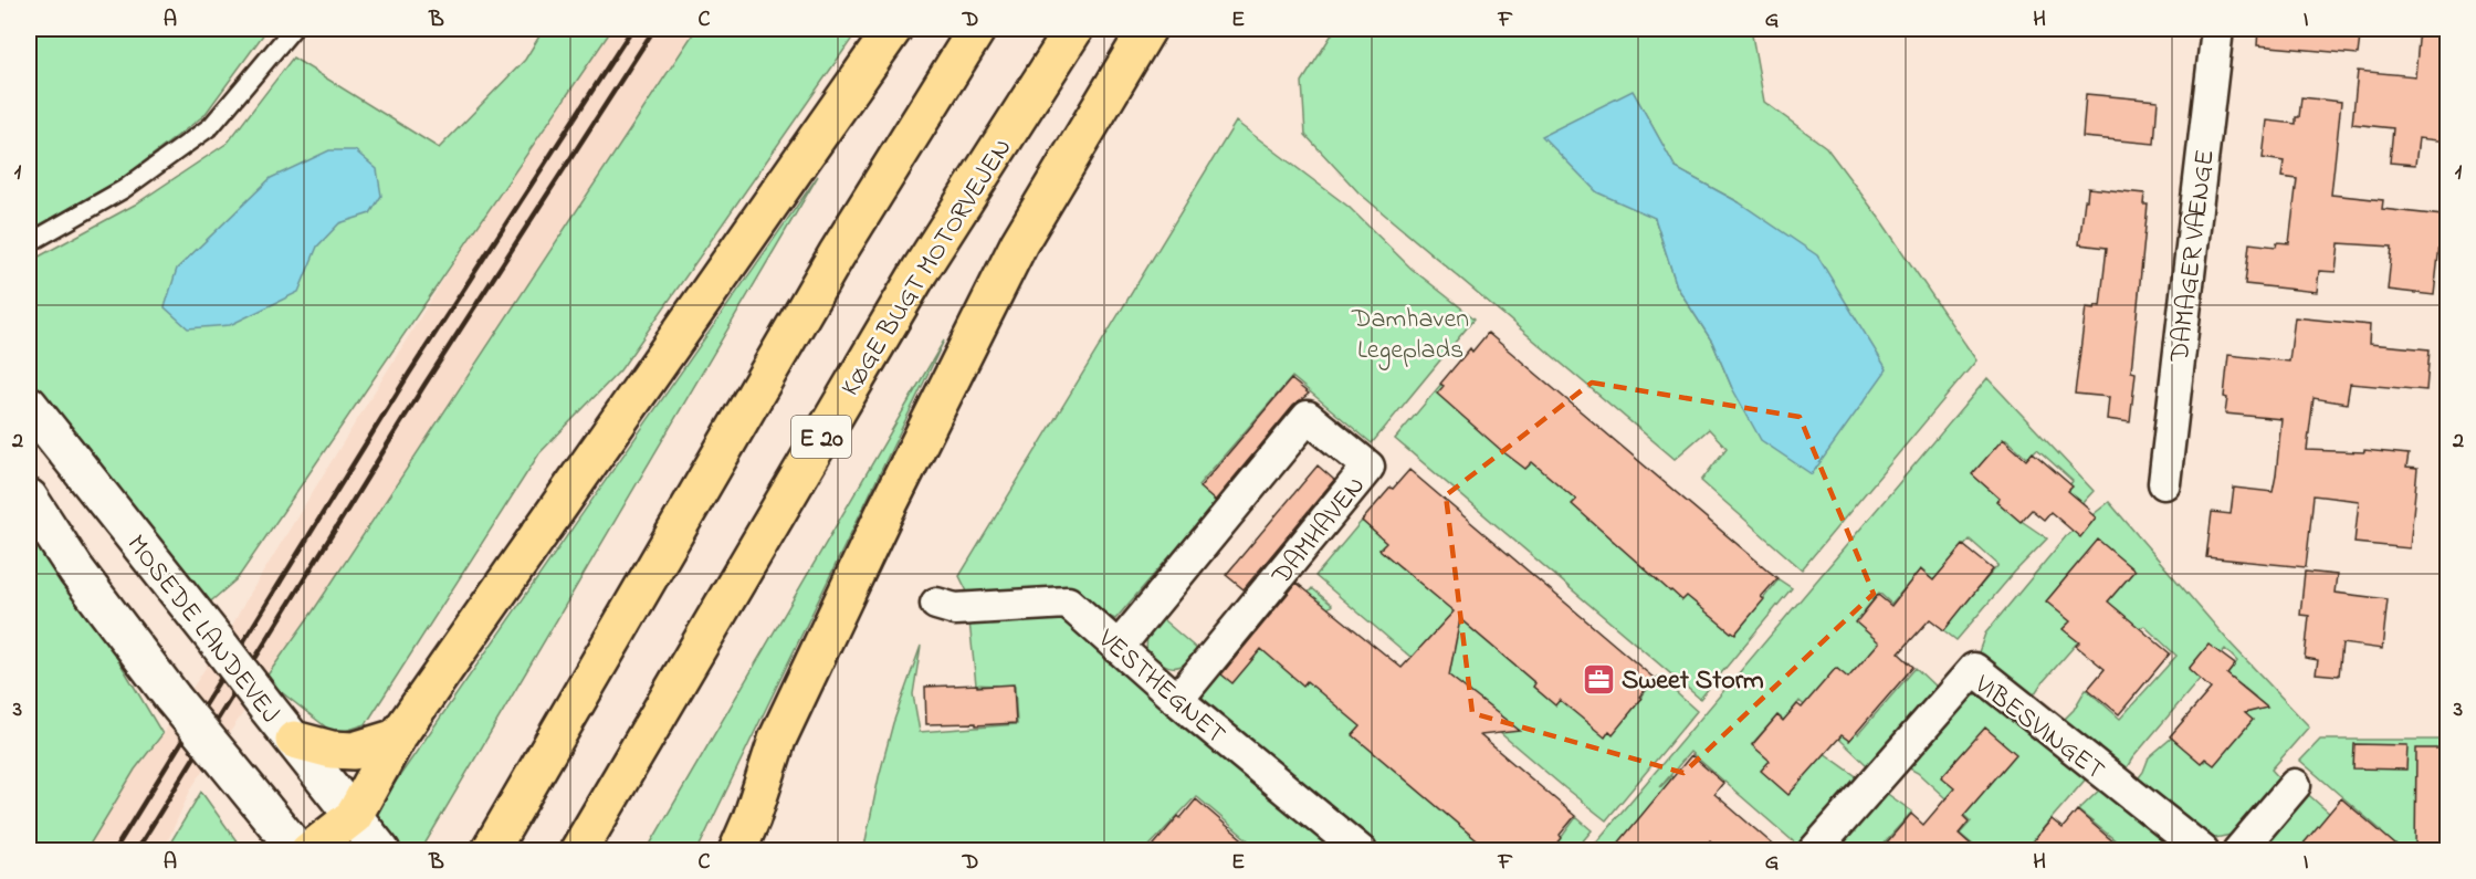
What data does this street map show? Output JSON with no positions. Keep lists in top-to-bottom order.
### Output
{
  "streets": {
    "highway": ["KØGE BUGT MOTORVEJEN", "E 20"],
    "main road": ["MOSEDE LANDEVEJ"],
    "street": [
      "DAMAGER VÆNGE",
      "DAMHAVEN",
      "VESTHEGNET",
      "VIBESVINGET"
    ]
  },
  "crossings": [
    ["DAMHAVEN", "VESTHEGNET"]
  ],
  "parks": ["Damhaven Legeplads"],
  "places": {
    "office": ["Sweet Storm"]
  },
  "grid": {
    "columns": [
      "A",
      "B",
      "C",
      "D",
      "E",
      "F",
      "G",
      "H",
      "I"
    ],
    "rows": ["1", "2", "3"]
  }
}
